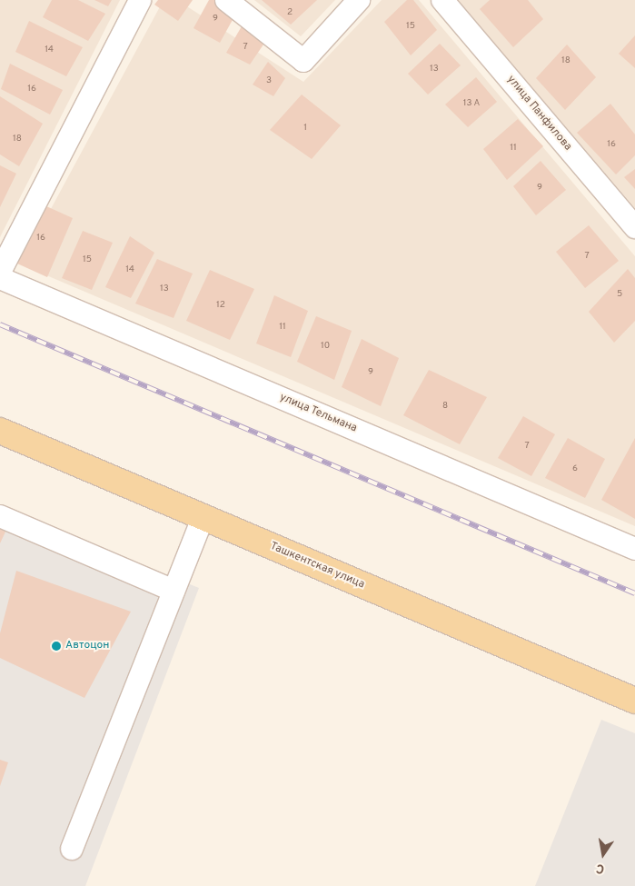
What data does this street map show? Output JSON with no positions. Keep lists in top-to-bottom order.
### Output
{
  "streets": {
    "main road": ["Ташкентская улица"],
    "street": ["улица Панфилова", "улица Тельмана"]
  },
  "places": ["Автоцон"],
  "house_numbers": [
    "2",
    "9",
    "15",
    "7",
    "14",
    "18",
    "13",
    "3",
    "16",
    "13 А",
    "1",
    "18",
    "16",
    "11",
    "9",
    "16",
    "7",
    "15",
    "14",
    "13",
    "5",
    "12",
    "11",
    "10",
    "9",
    "8",
    "7",
    "6"
  ],
  "north": "bottom"
}
